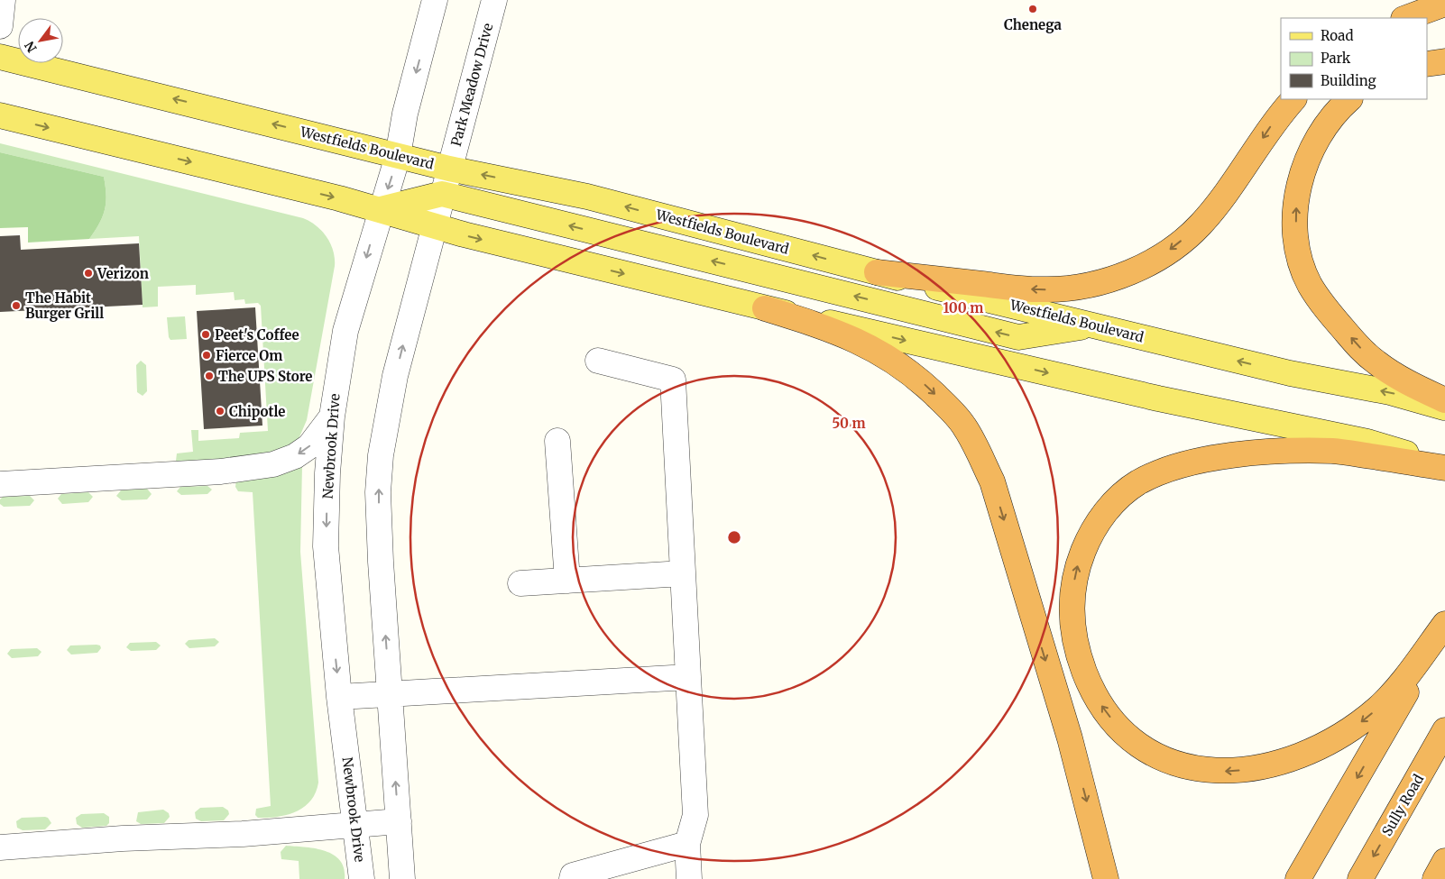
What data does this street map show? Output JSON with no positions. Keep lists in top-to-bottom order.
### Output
{
  "streets": {
    "highway": ["Sully Road"],
    "main road": ["Westfields Boulevard"],
    "street": ["Park Meadow Drive", "Newbrook Drive"]
  },
  "crossings": [
    ["Park Meadow Drive", "Westfields Boulevard"],
    ["Westfields Boulevard", "Newbrook Drive"]
  ],
  "places": [
    "Chenega",
    "Verizon",
    "The Habit Burger Grill",
    "Peet's Coffee",
    "Fierce Om",
    "The UPS Store",
    "Chipotle"
  ],
  "legend": ["Road", "Park", "Building"],
  "north": "bottom left",
  "rings": ["100 m", "50 m"]
}
